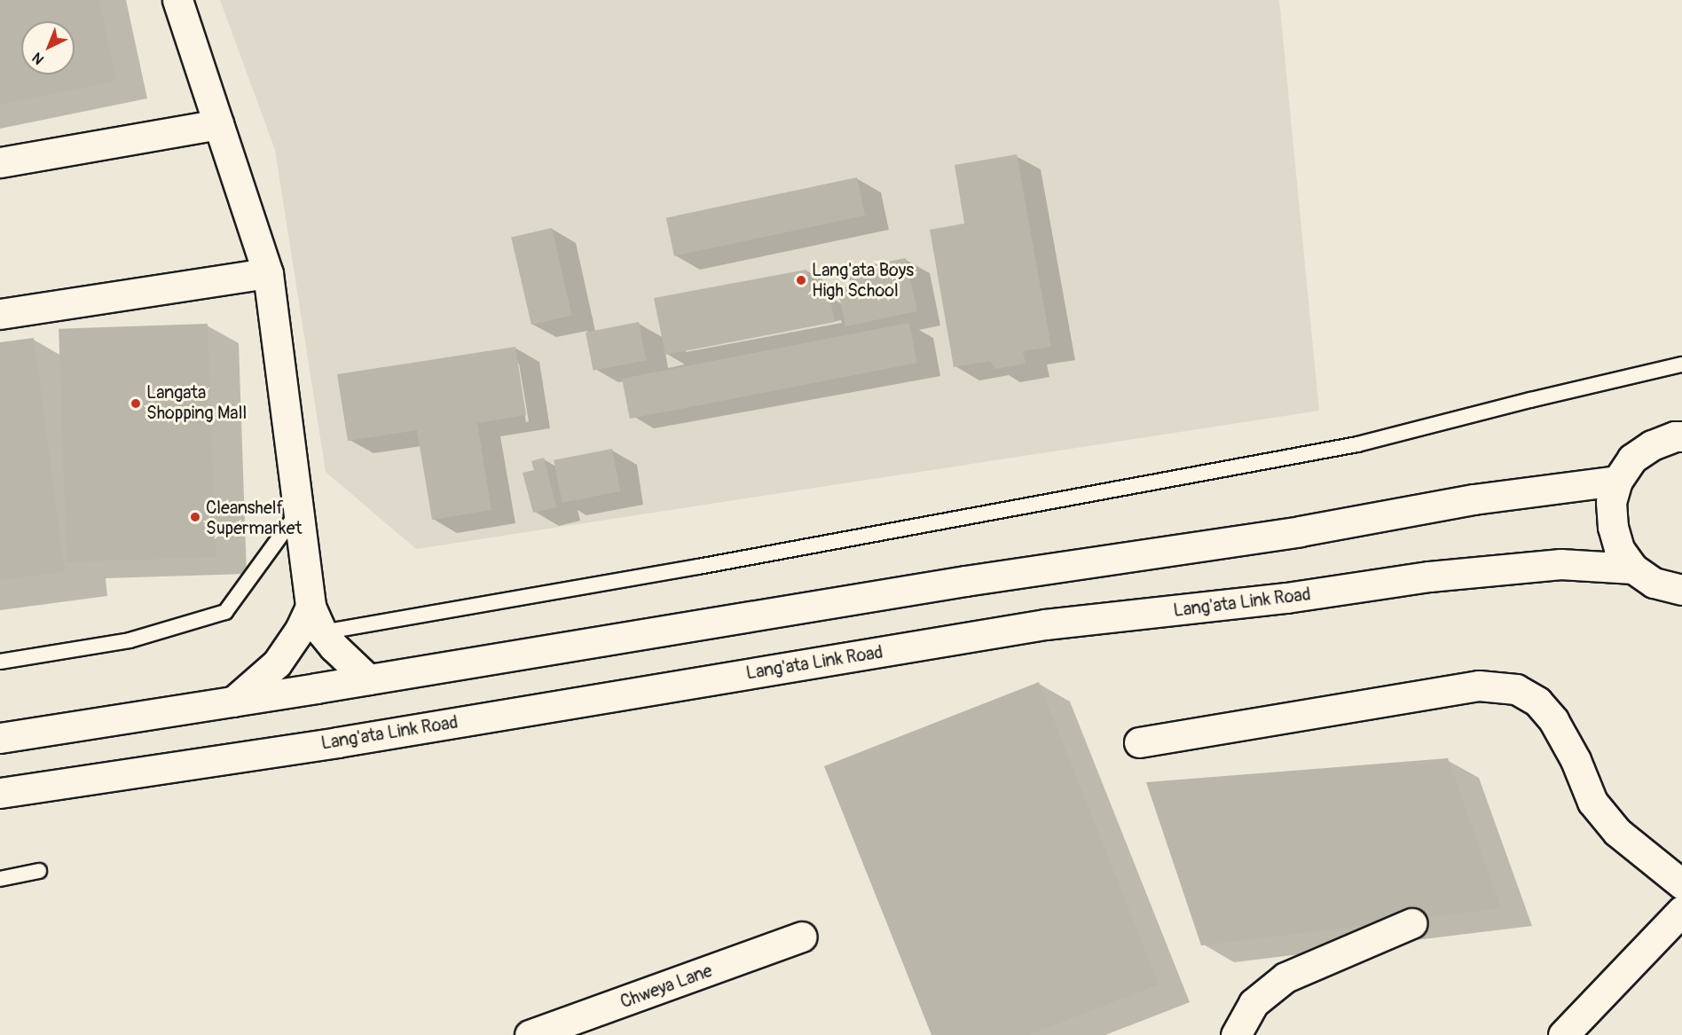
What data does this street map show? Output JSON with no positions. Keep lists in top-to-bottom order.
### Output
{
  "streets": {
    "main road": ["Lang'ata Link Road", "Chweya Lane"]
  },
  "places": ["Lang'ata Boys High School", "Langata Shopping Mall", "Cleanshelf Supermarket"],
  "north": "bottom left"
}
